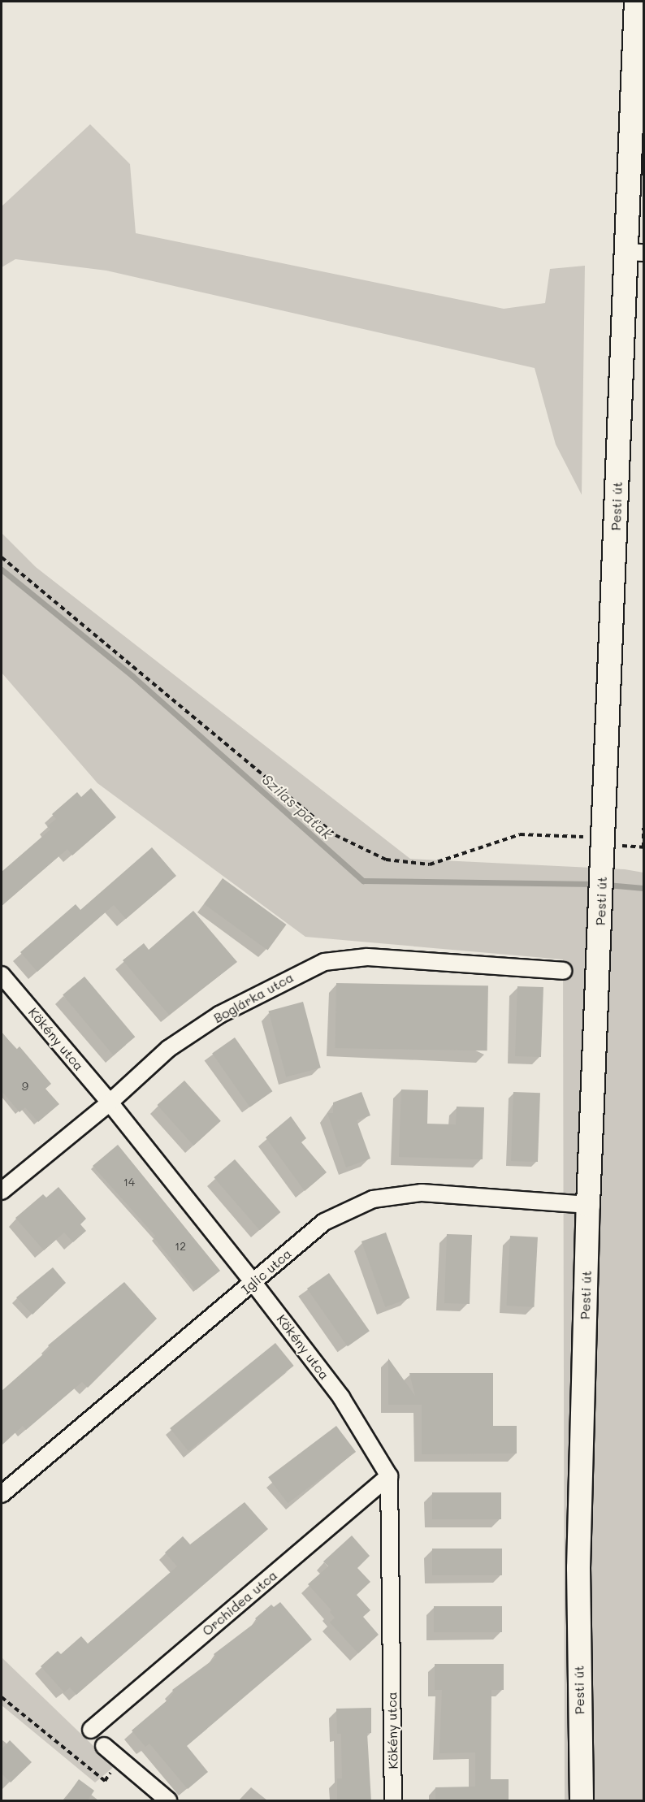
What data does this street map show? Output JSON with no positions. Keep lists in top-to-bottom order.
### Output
{
  "streets": {
    "main road": ["Pesti út"],
    "street": [
      "Boglárka utca",
      "Kökény utca",
      "Iglic utca",
      "Orchidea utca"
    ]
  },
  "crossings": [
    ["Pesti út", "Iglic utca"],
    ["Boglárka utca", "Kökény utca"],
    ["Kökény utca", "Iglic utca"],
    ["Kökény utca", "Orchidea utca"]
  ],
  "water": ["Szilas-patak"],
  "house_numbers": ["9", "14", "12"]
}
